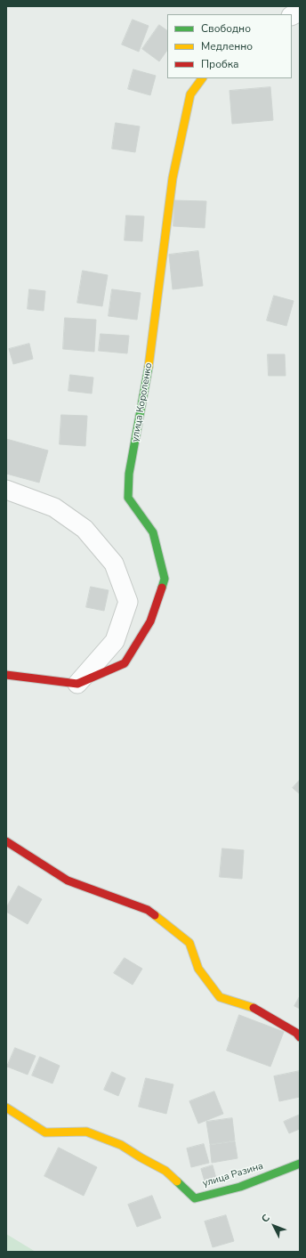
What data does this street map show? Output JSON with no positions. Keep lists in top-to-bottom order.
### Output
{
  "streets": {
    "street": ["улица Короленко", "улица Разина"]
  },
  "legend": ["Свободно", "Медленно", "Пробка"],
  "north": "top left"
}
